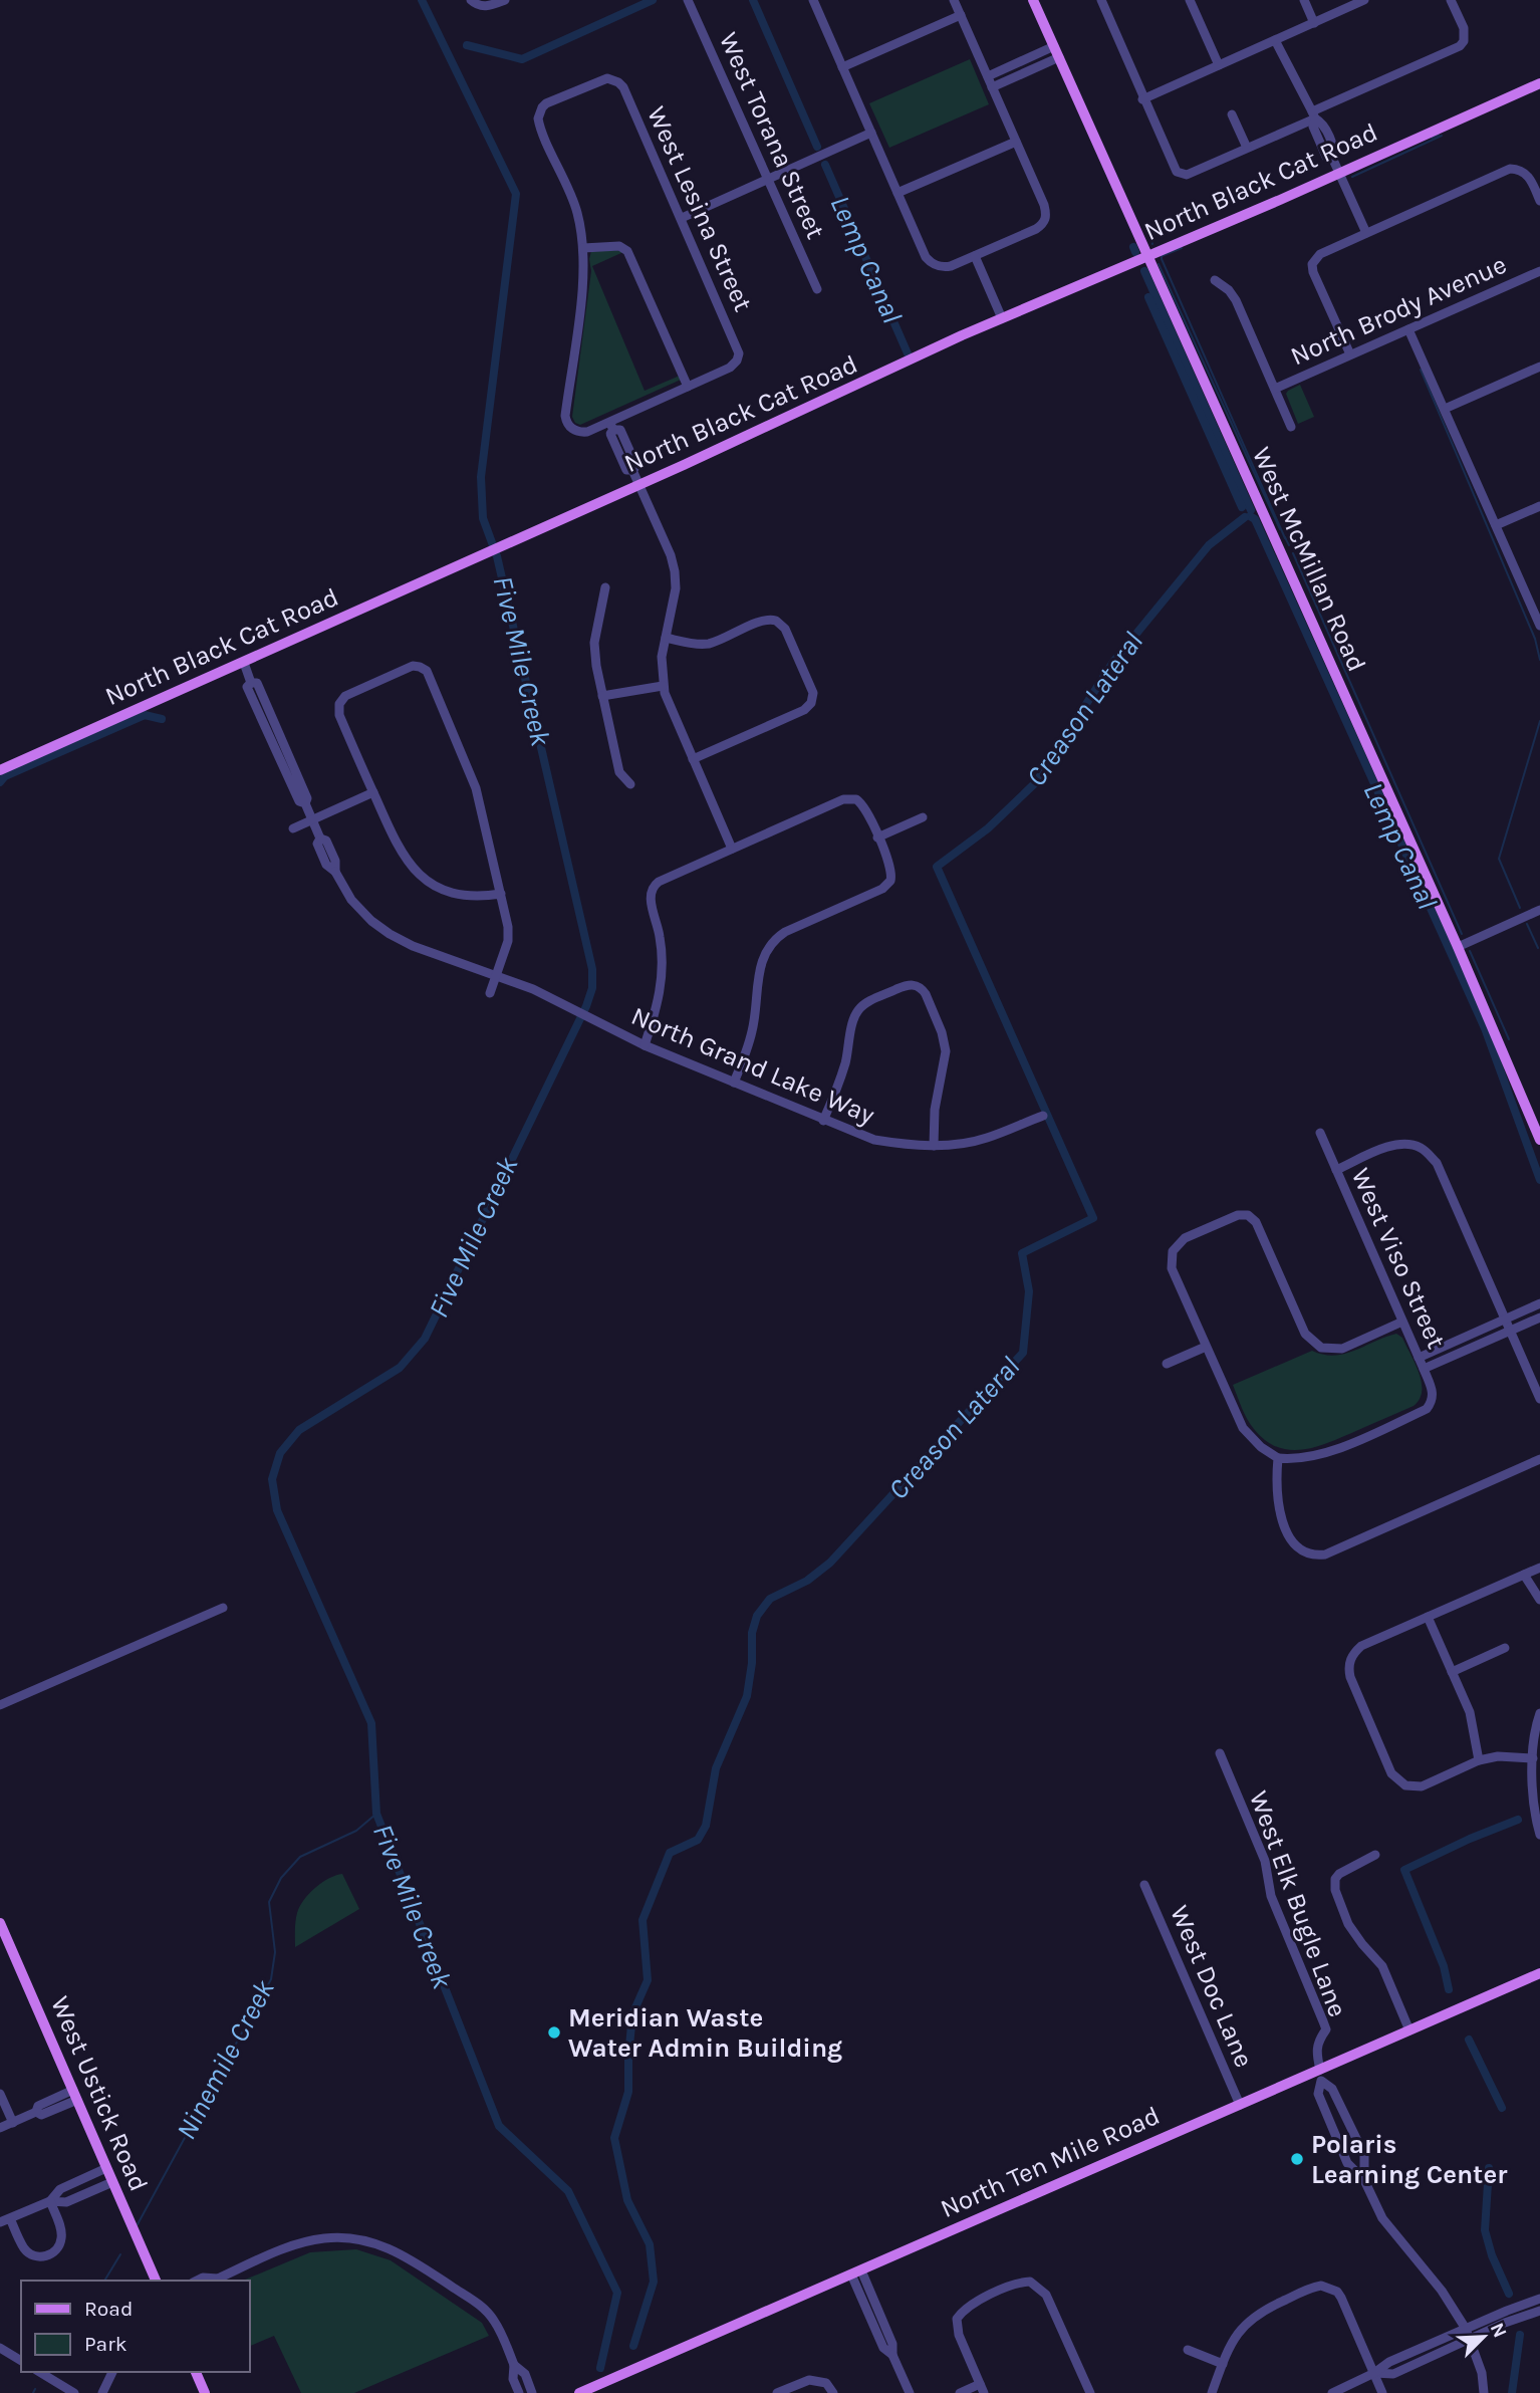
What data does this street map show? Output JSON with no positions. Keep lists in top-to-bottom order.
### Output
{
  "streets": {
    "main road": [
      "North Black Cat Road",
      "West McMillan Road",
      "West Ustick Road",
      "North Ten Mile Road"
    ],
    "street": [
      "West Torana Street",
      "West Lesina Street",
      "North Brody Avenue",
      "North Grand Lake Way",
      "West Viso Street",
      "West Elk Bugle Lane",
      "West Doc Lane"
    ]
  },
  "crossings": [
    ["North Black Cat Road", "West McMillan Road"],
    ["North Black Cat Road", "North Grand Lake Way"],
    ["West Elk Bugle Lane", "North Ten Mile Road"],
    ["West Doc Lane", "North Ten Mile Road"]
  ],
  "water": [
    "Lemp Canal",
    "Five Mile Creek",
    "Creason Lateral",
    "Ninemile Creek"
  ],
  "places": ["Meridian Waste Water Admin Building", "Polaris Learning Center"],
  "legend": ["Road", "Park"],
  "north": "top right"
}
